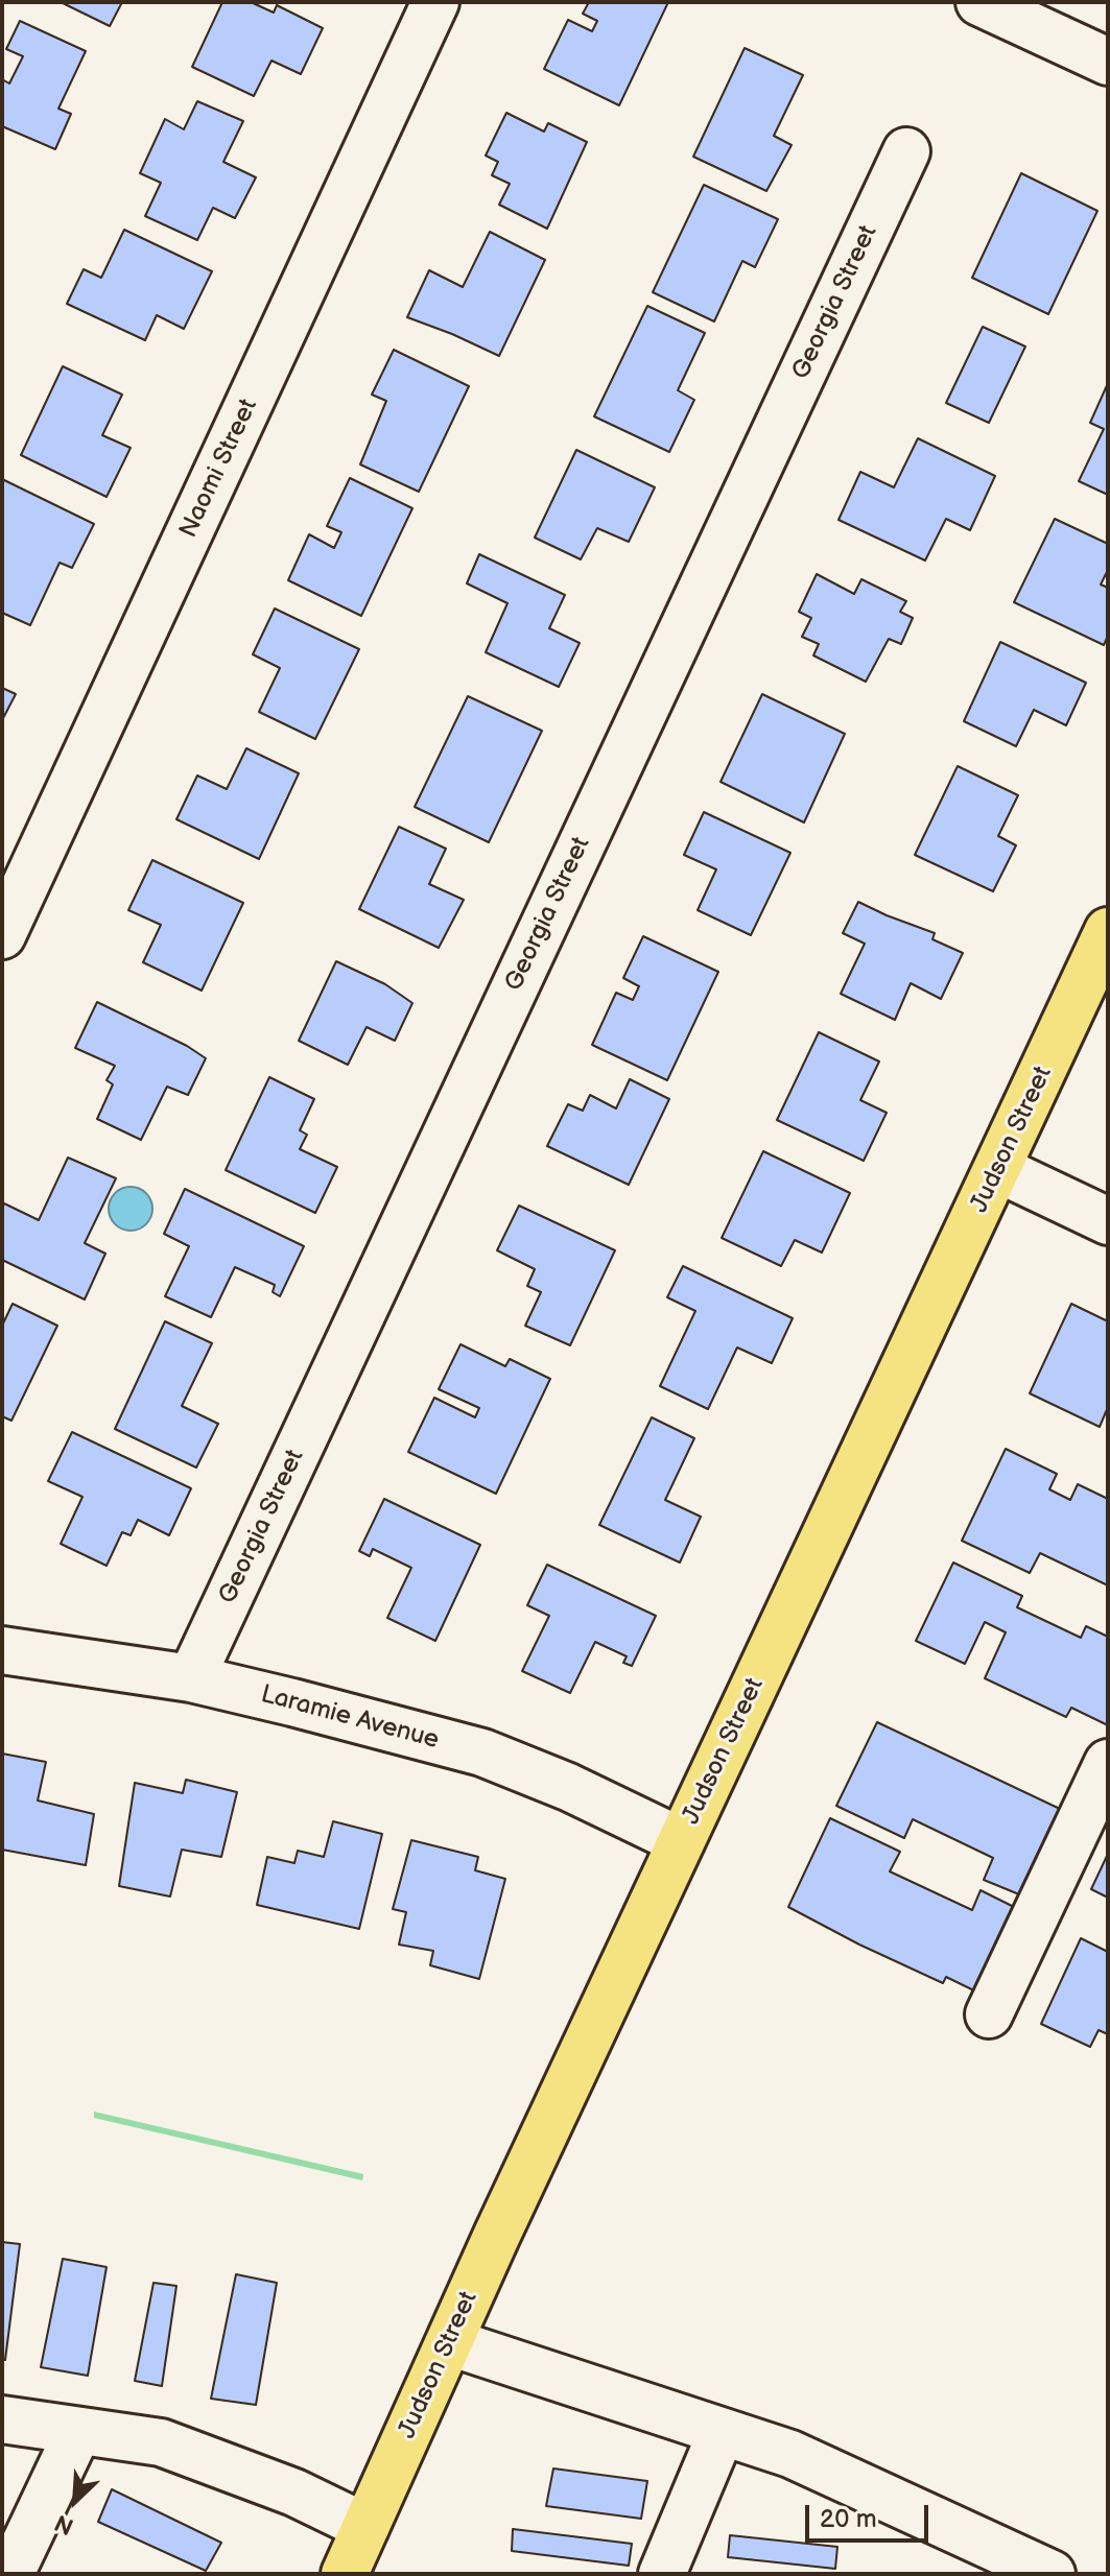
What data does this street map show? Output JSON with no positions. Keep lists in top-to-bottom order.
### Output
{
  "streets": {
    "main road": ["Judson Street"],
    "street": ["Georgia Street", "Naomi Street", "Laramie Avenue"]
  },
  "crossings": [
    ["Georgia Street", "Laramie Avenue"],
    ["Judson Street", "Laramie Avenue"]
  ],
  "scale_bar": "20 m",
  "north": "bottom left"
}
